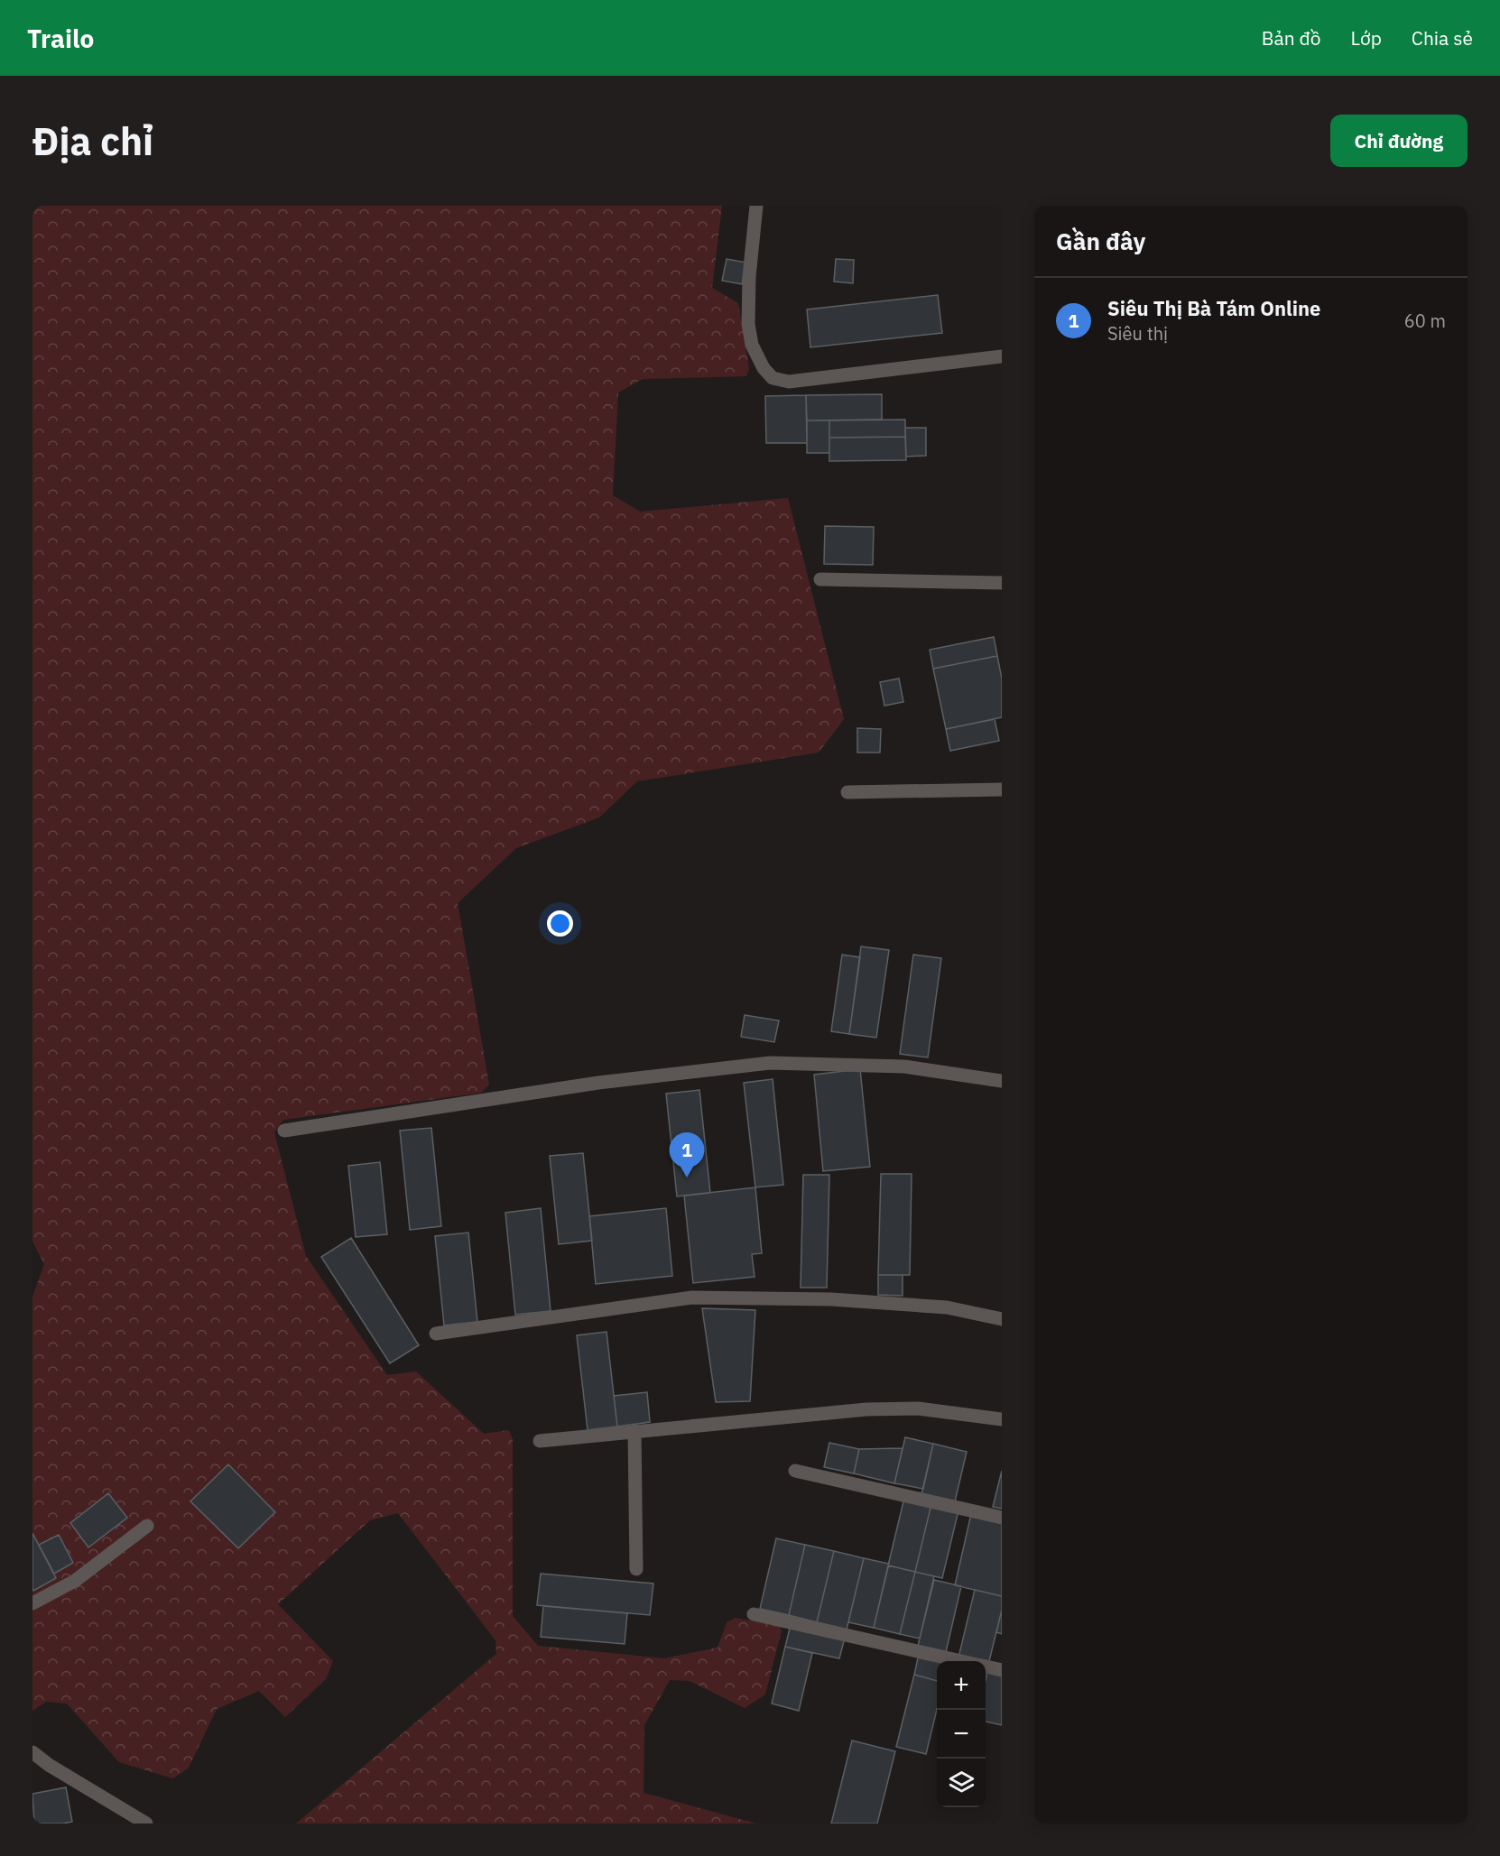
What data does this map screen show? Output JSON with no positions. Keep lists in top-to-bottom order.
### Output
{
  "page": {
    "header": "Trailo",
    "nav": ["Bản đồ", "Lớp", "Chia sẻ"],
    "buttons": "Chỉ đường",
    "title": "Địa chỉ",
    "heading": "Gần đây",
    "list": [
      {
        "mark": "1",
        "name": "Siêu Thị Bà Tám Online",
        "note": "Siêu thị",
        "value": "60 m"
      }
    ],
    "pins": "1",
    "map_buttons": ["+", "−"]
  }
}
